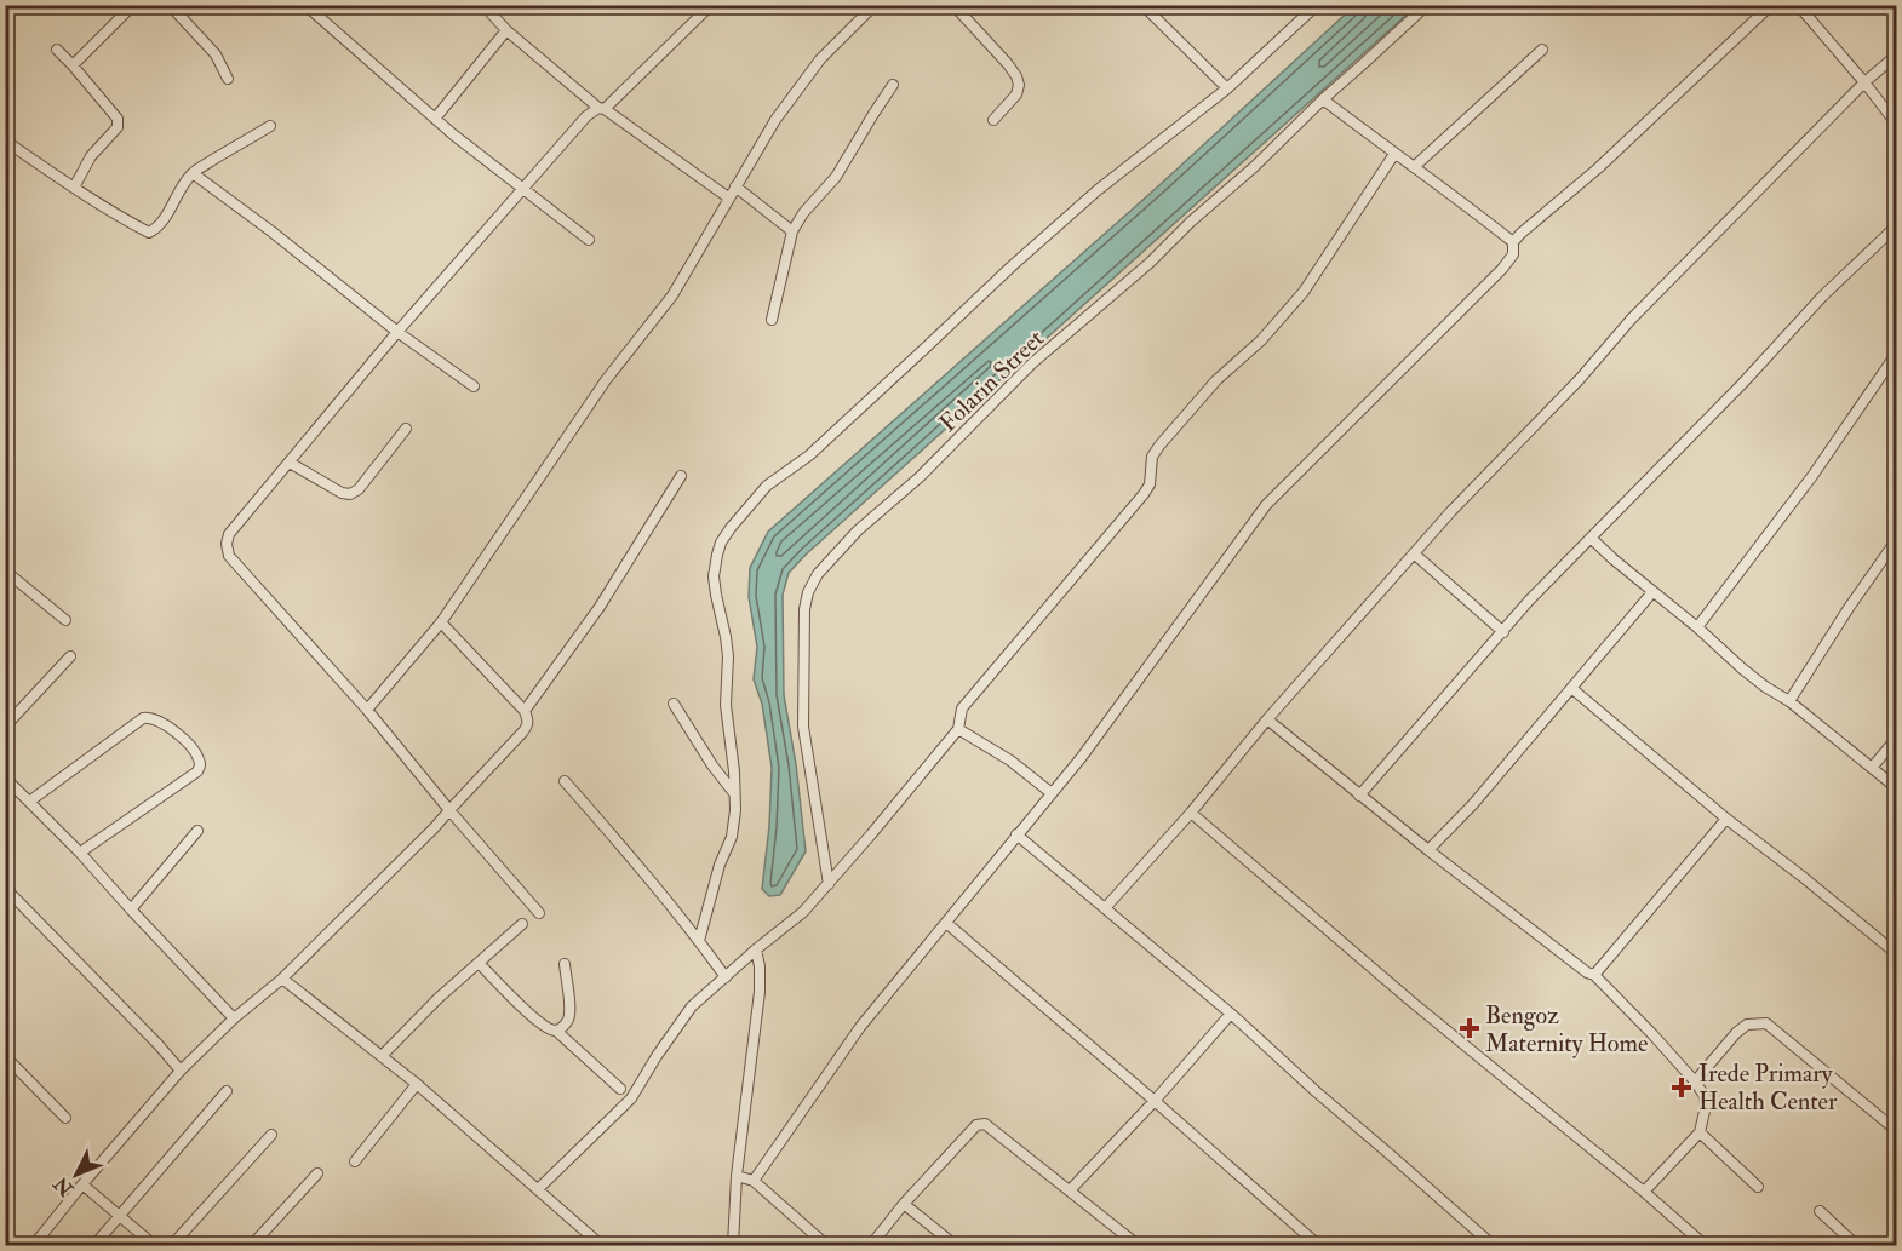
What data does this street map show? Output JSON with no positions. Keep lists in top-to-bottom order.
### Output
{
  "streets": {
    "street": ["Folarin Street"]
  },
  "places": {
    "health": ["Bengoz Maternity Home", "Irede Primary Health Center"]
  },
  "north": "bottom left"
}
